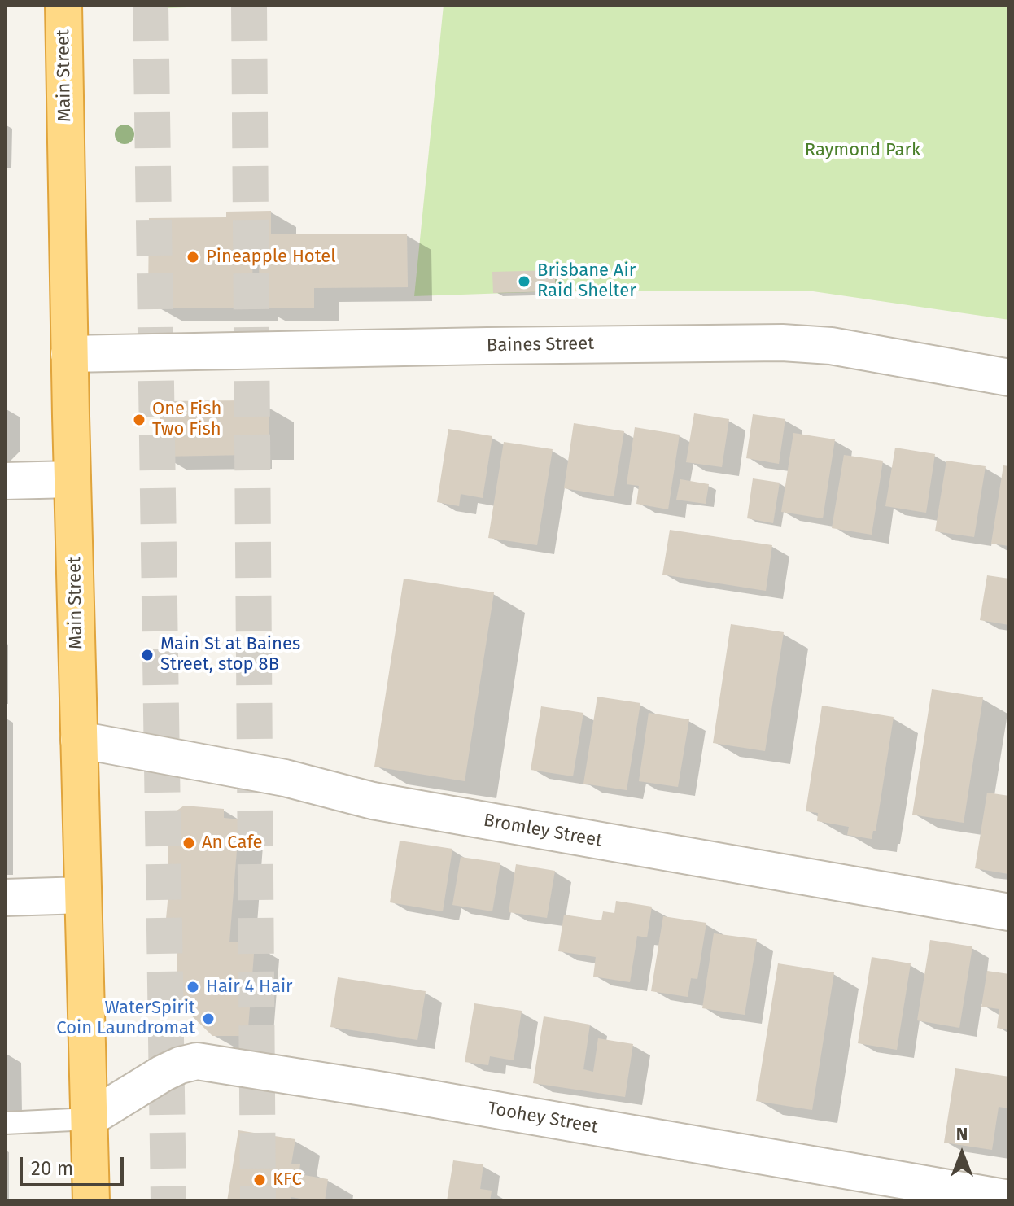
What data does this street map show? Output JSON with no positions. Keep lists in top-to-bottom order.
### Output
{
  "streets": {
    "highway": ["Main Street"],
    "street": ["Baines Street", "Bromley Street", "Toohey Street"]
  },
  "crossings": [
    ["Main Street", "Baines Street"],
    ["Main Street", "Bromley Street"],
    ["Main Street", "Toohey Street"]
  ],
  "parks": ["Raymond Park"],
  "places": [
    "Pineapple Hotel",
    "Brisbane Air Raid Shelter",
    "One Fish Two Fish",
    "Main St at Baines Street, stop 8B",
    "An Cafe",
    "Hair 4 Hair",
    "WaterSpirit Coin Laundromat",
    "KFC"
  ],
  "scale_bar": "20 m",
  "north": "top"
}
